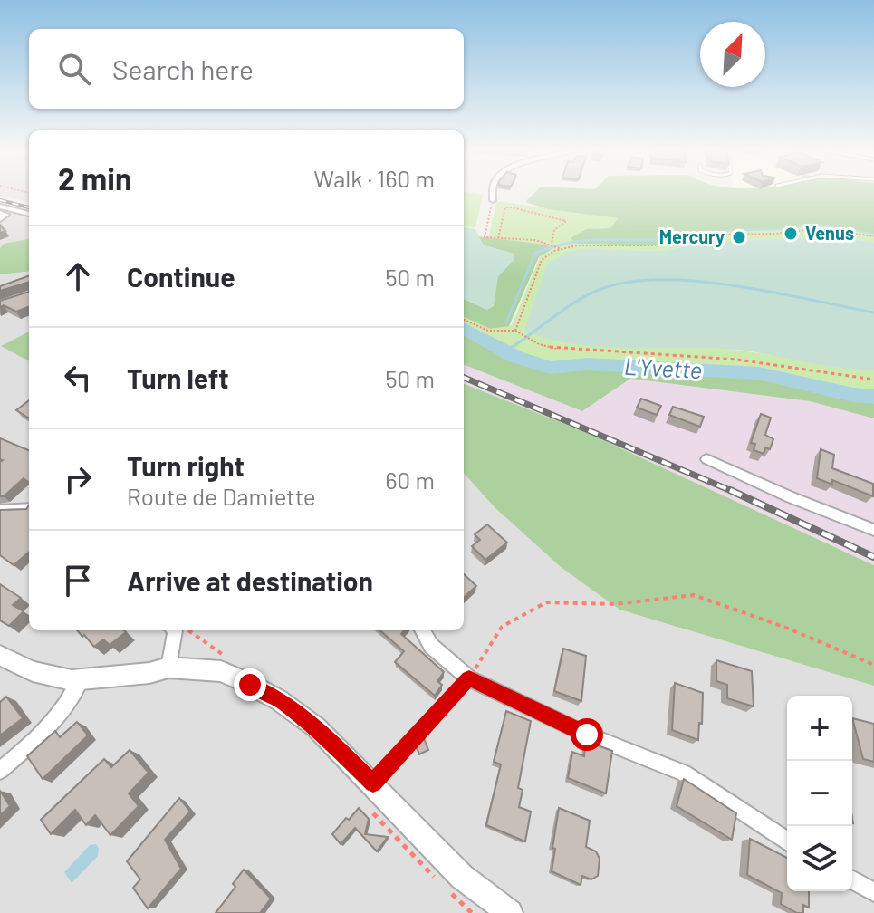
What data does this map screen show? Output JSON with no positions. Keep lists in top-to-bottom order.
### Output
{
  "water": ["L'Yvette"],
  "places": ["Venus", "Mercury"],
  "north": "top right",
  "page": {
    "search": "Search here",
    "heading": ["2 min", "Walk · 160 m"],
    "list": [
      ["Continue", "50 m"],
      ["Turn left", "50 m"],
      ["Turn right", "Route de Damiette", "60 m"],
      "Arrive at destination"
    ],
    "map_buttons": ["+", "−"]
  }
}
